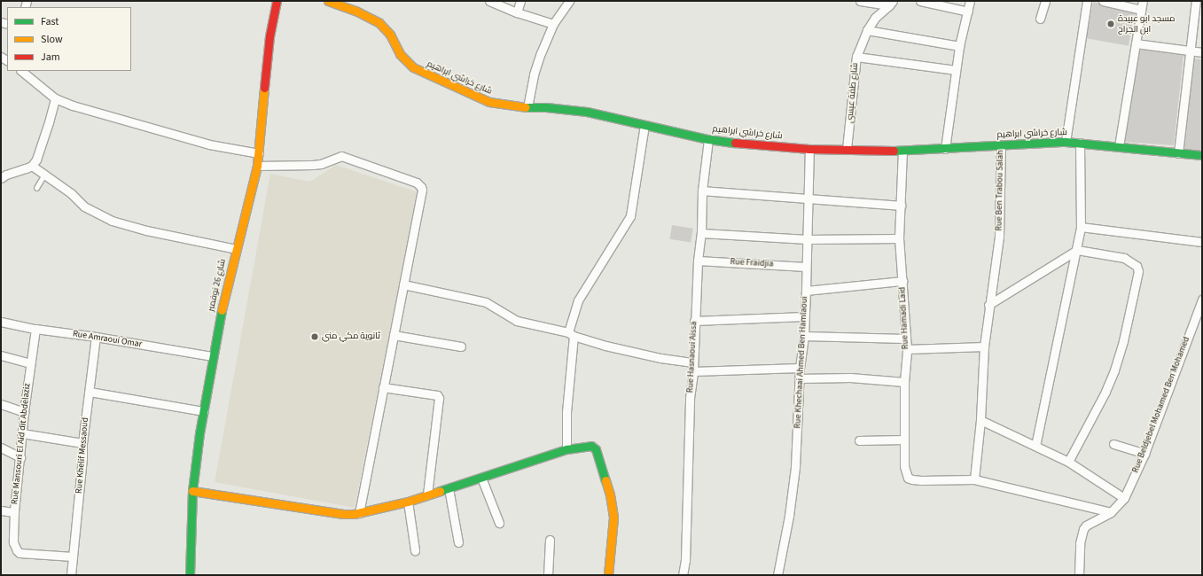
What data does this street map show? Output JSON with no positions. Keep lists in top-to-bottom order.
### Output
{
  "streets": {
    "street": [
      "شارع خراشي ابراهيم",
      "شارع طفة عيسى",
      "Rue Ben Trabou Salah",
      "Rue Fraidjia",
      "شارع 26 نوفمبر",
      "Rue Hamadi Laid",
      "Rue Amraoui Omar",
      "Rue Hasnaoui Aissa",
      "Rue Khechaai Ahmed Ben Hamlaoui",
      "Rue Beldjebel Mohamed Ben Mohamed",
      "Rue Mansouri El Aid dit Abdelaziz",
      "Rue Khelif Messaoud"
    ]
  },
  "crossings": [
    ["شارع خراشي ابراهيم", "شارع طفة عيسى"],
    ["شارع خراشي ابراهيم", "Rue Ben Trabou Salah"],
    ["شارع خراشي ابراهيم", "Rue Hamadi Laid"],
    ["شارع خراشي ابراهيم", "Rue Hasnaoui Aissa"],
    ["شارع خراشي ابراهيم", "Rue Khechaai Ahmed Ben Hamlaoui"],
    ["Rue Ben Trabou Salah", "Rue Hamadi Laid"],
    ["Rue Fraidjia", "Rue Hasnaoui Aissa"],
    ["Rue Fraidjia", "Rue Khechaai Ahmed Ben Hamlaoui"],
    ["شارع 26 نوفمبر", "Rue Amraoui Omar"],
    ["Rue Amraoui Omar", "Rue Mansouri El Aid dit Abdelaziz"],
    ["Rue Amraoui Omar", "Rue Khelif Messaoud"],
    ["Rue Mansouri El Aid dit Abdelaziz", "Rue Khelif Messaoud"]
  ],
  "places": ["مسجد ابو عبيدة ابن الجراح", "ثانوية مكي مني"],
  "legend": ["Fast", "Slow", "Jam"]
}
